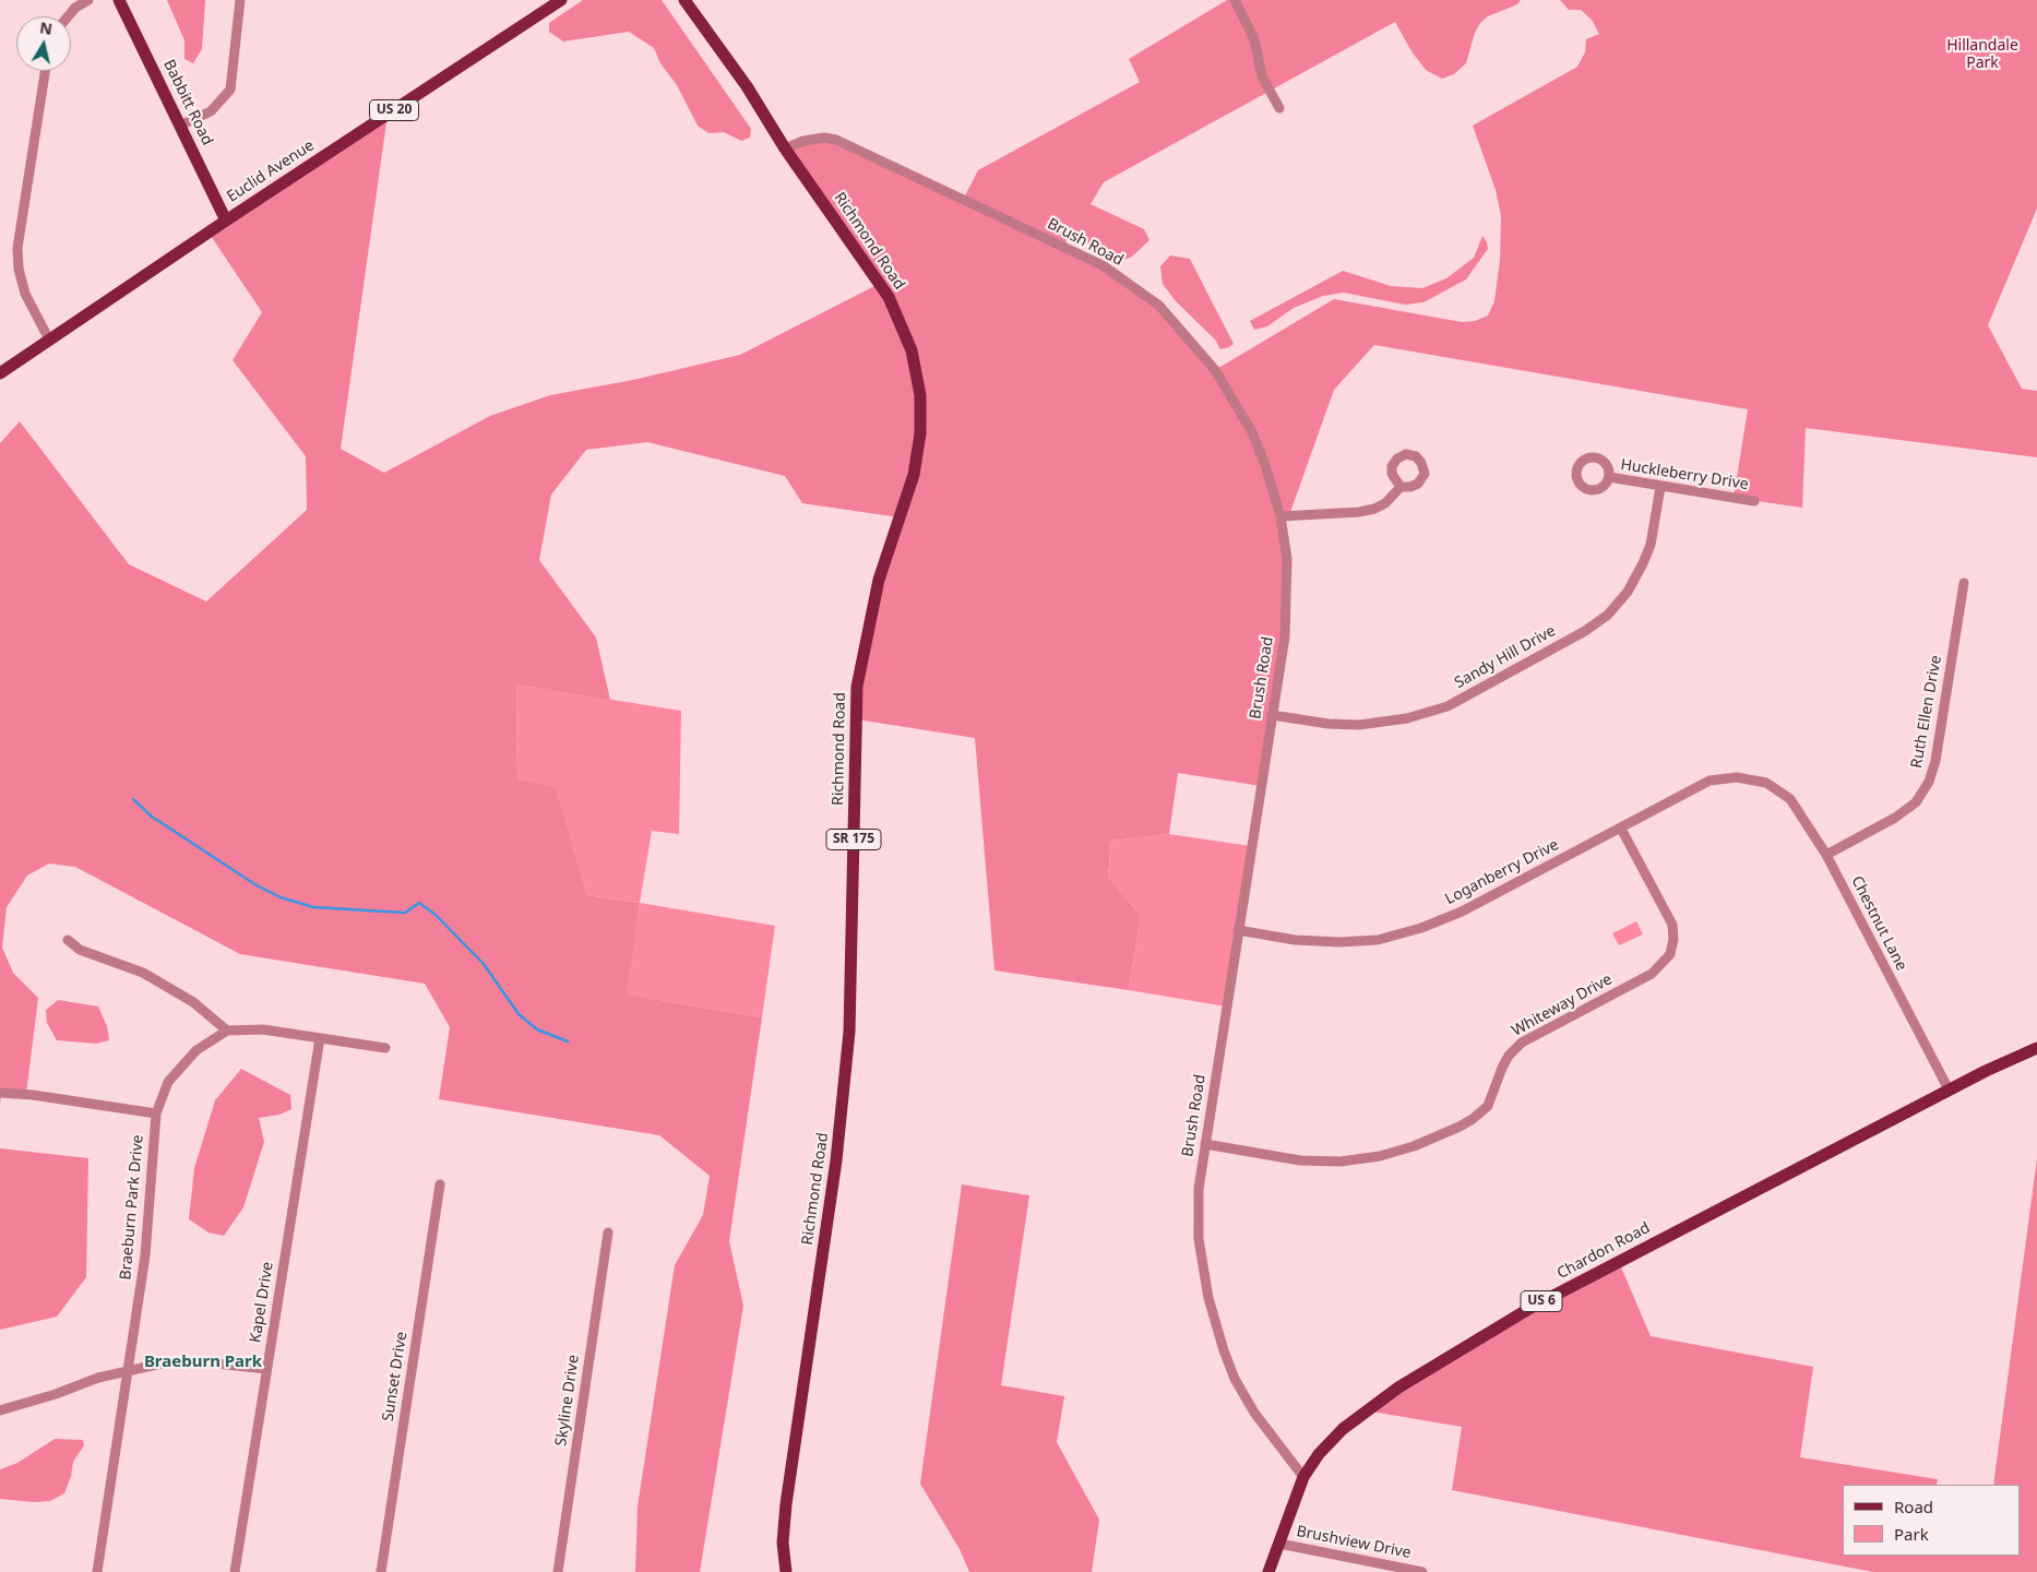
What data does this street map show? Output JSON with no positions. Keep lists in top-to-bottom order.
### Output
{
  "streets": {
    "main road": [
      "Babbitt Road",
      "US 20",
      "Euclid Avenue",
      "Richmond Road",
      "SR 175",
      "Chardon Road",
      "US 6"
    ],
    "street": [
      "Brush Road",
      "Huckleberry Drive",
      "Sandy Hill Drive",
      "Ruth Ellen Drive",
      "Loganberry Drive",
      "Chestnut Lane",
      "Whiteway Drive",
      "Braeburn Park Drive",
      "Kapel Drive",
      "Sunset Drive",
      "Skyline Drive",
      "Brushview Drive"
    ]
  },
  "crossings": [
    ["Babbitt Road", "Euclid Avenue"],
    ["Richmond Road", "Brush Road"],
    ["Brush Road", "Sandy Hill Drive"],
    ["Brush Road", "Loganberry Drive"],
    ["Brush Road", "Whiteway Drive"],
    ["Brush Road", "Chardon Road"],
    ["Huckleberry Drive", "Sandy Hill Drive"],
    ["Ruth Ellen Drive", "Chestnut Lane"],
    ["Loganberry Drive", "Chestnut Lane"],
    ["Loganberry Drive", "Whiteway Drive"],
    ["Chestnut Lane", "Chardon Road"],
    ["Chardon Road", "Brushview Drive"]
  ],
  "districts": ["Braeburn Park"],
  "parks": ["Hillandale Park"],
  "legend": ["Road", "Park"],
  "north": "top"
}
